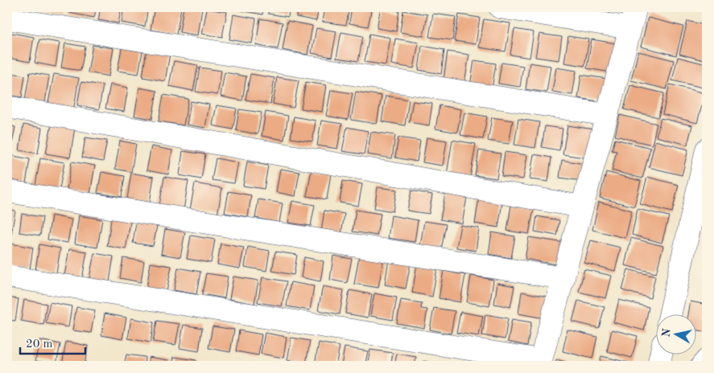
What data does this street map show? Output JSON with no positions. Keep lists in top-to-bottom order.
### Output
{
  "scale_bar": "20 m",
  "north": "left"
}
